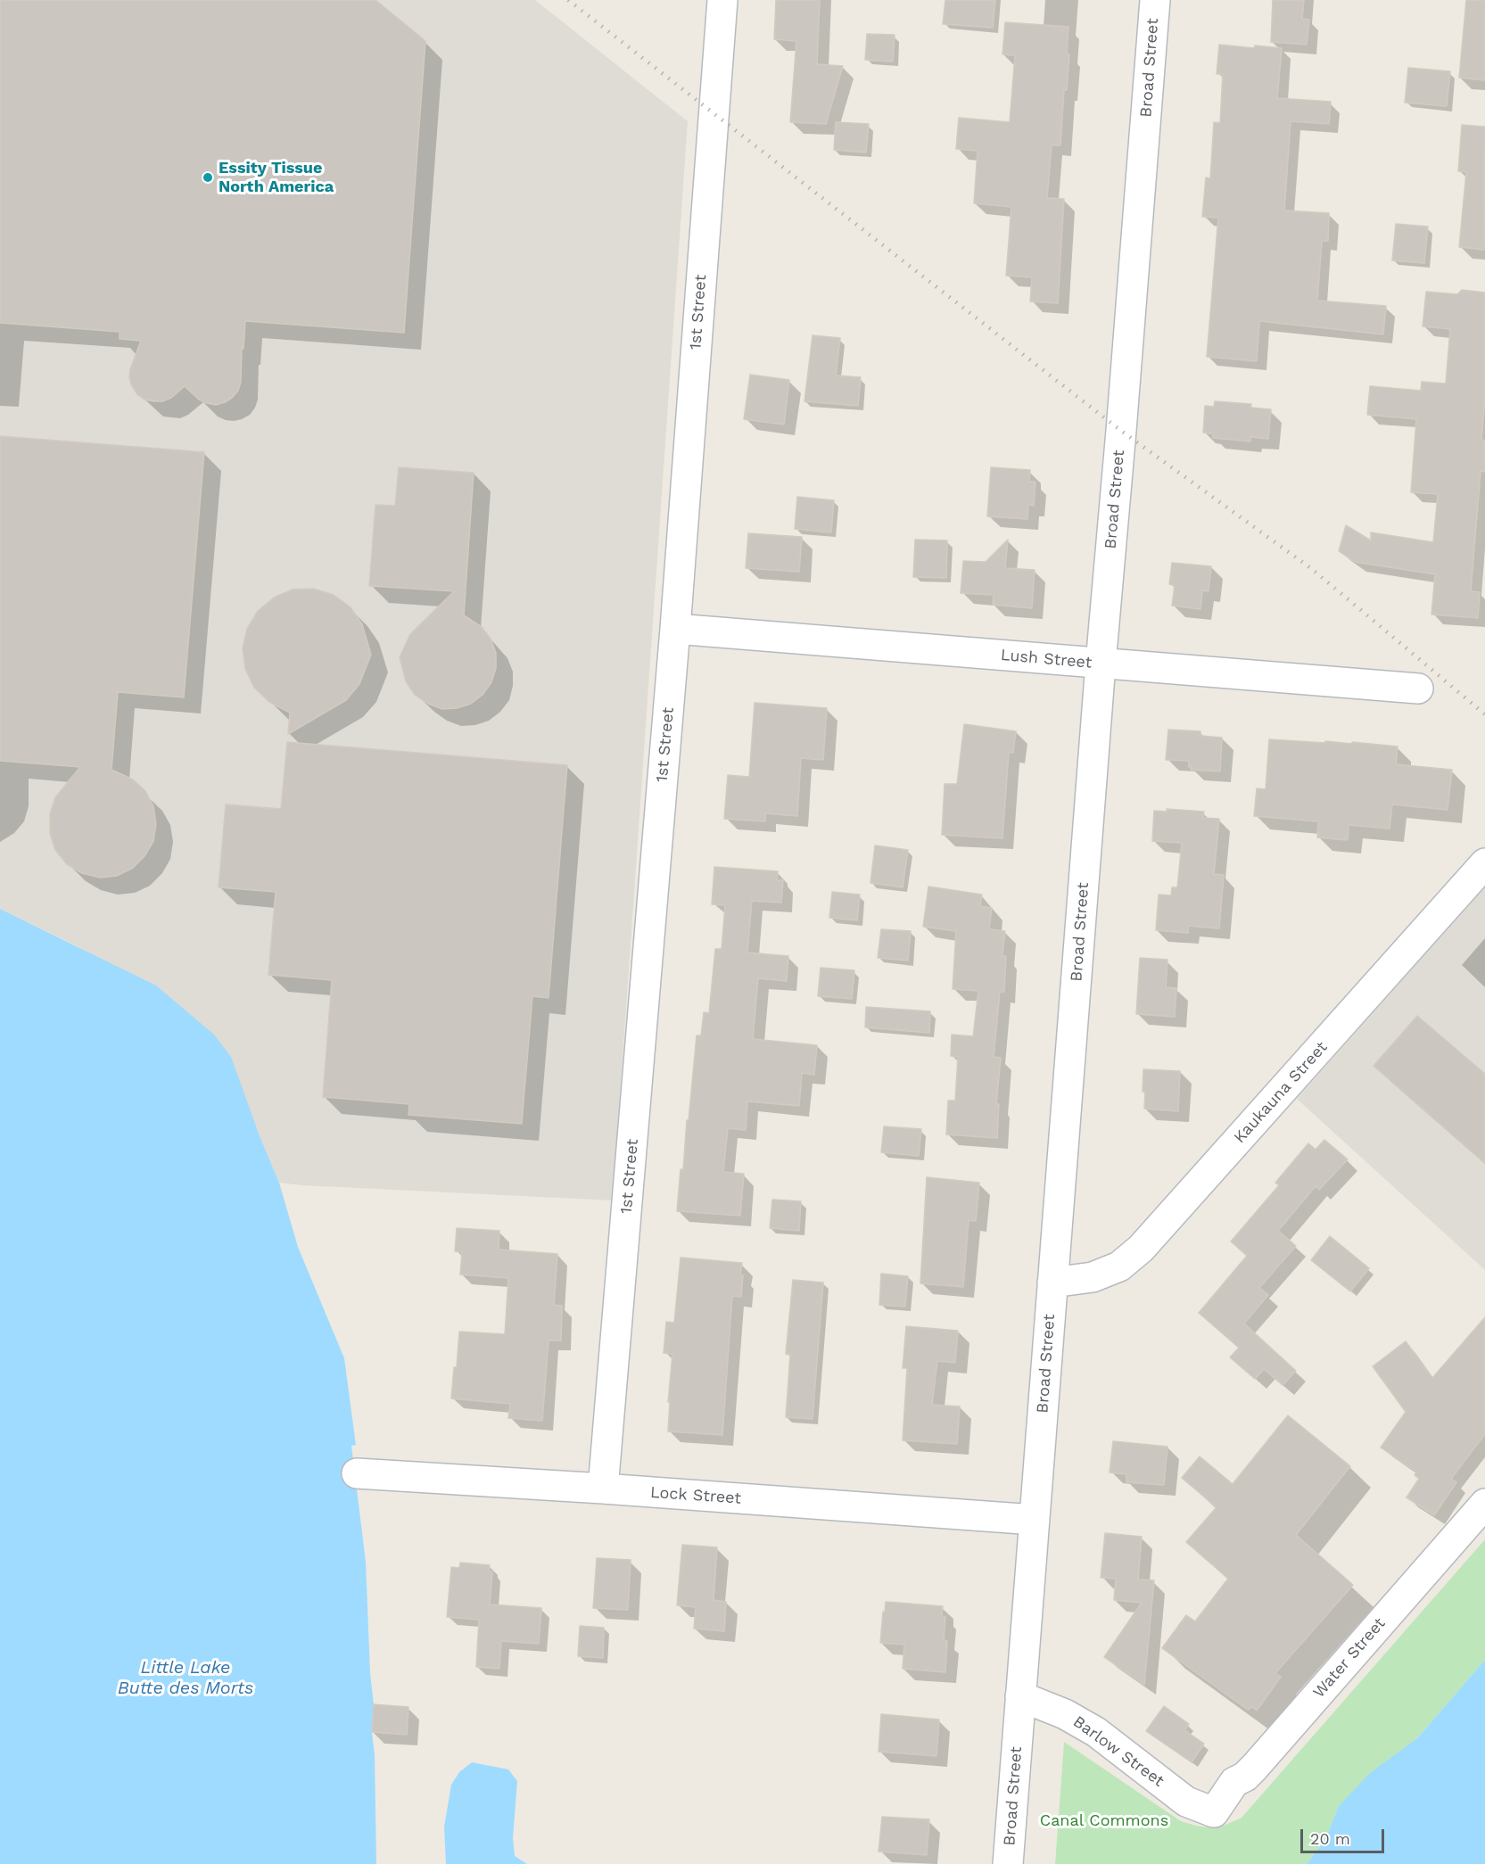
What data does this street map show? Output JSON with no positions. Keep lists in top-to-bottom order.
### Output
{
  "streets": {
    "street": [
      "Broad Street",
      "1st Street",
      "Lush Street",
      "Kaukauna Street",
      "Lock Street",
      "Water Street",
      "Barlow Street"
    ]
  },
  "crossings": [
    ["Broad Street", "Lush Street"],
    ["Broad Street", "Kaukauna Street"],
    ["Broad Street", "Lock Street"],
    ["Broad Street", "Barlow Street"],
    ["1st Street", "Lush Street"],
    ["1st Street", "Lock Street"],
    ["Water Street", "Barlow Street"]
  ],
  "water": ["Little Lake Butte des Morts"],
  "parks": ["Canal Commons"],
  "places": ["Essity Tissue North America"],
  "scale_bar": "20 m"
}
